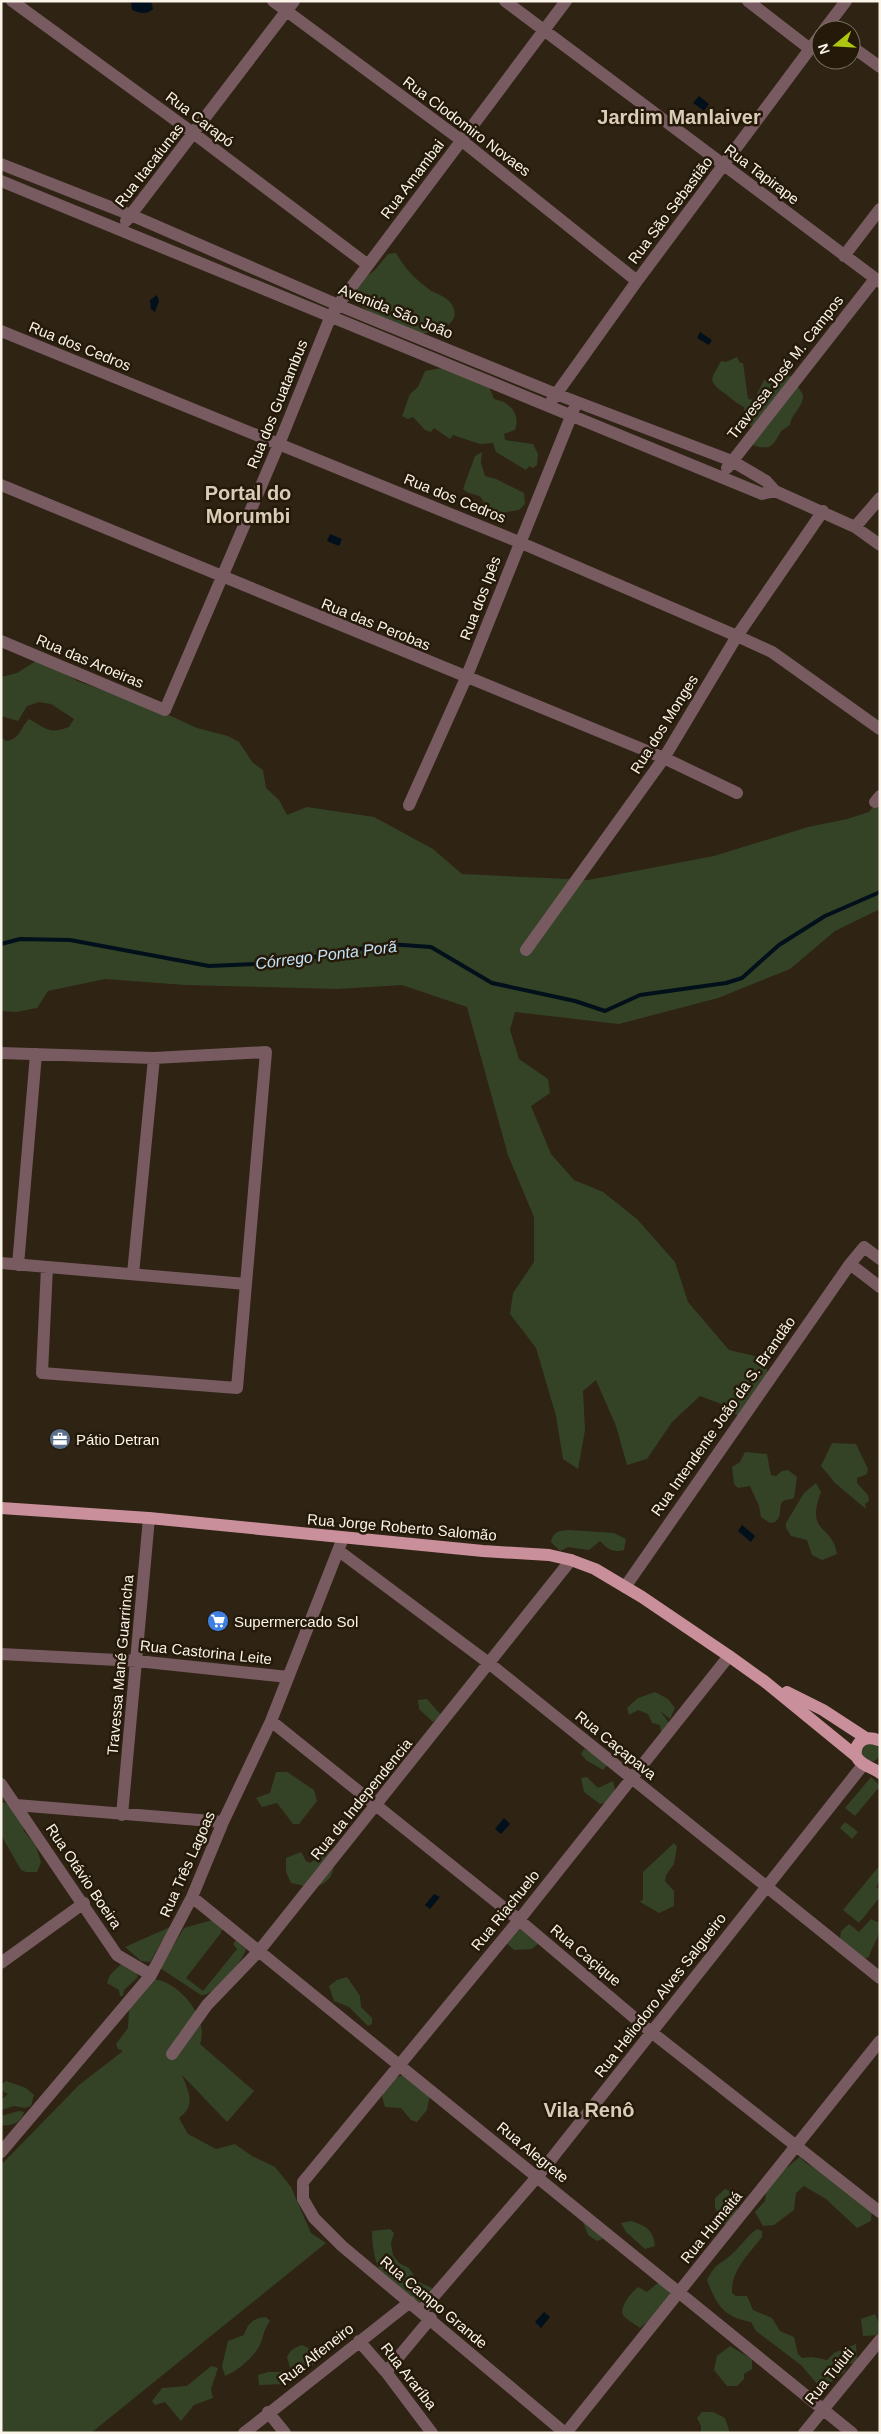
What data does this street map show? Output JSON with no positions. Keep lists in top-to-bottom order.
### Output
{
  "streets": {
    "main road": ["Rua Jorge Roberto Salomão"],
    "street": [
      "Rua Carapó",
      "Rua Clodomiro Novaes",
      "Rua Itacaíunas",
      "Rua Tapirape",
      "Rua Amambai",
      "Rua São Sebastião",
      "Avenida São João",
      "Rua dos Cedros",
      "Travessa José M. Campos",
      "Rua dos Guatambus",
      "Rua dos Ipês",
      "Rua das Perobas",
      "Rua das Aroeiras",
      "Rua dos Monges",
      "Rua Intendente João da S. Brandão",
      "Rua Castorina Leite",
      "Travessa Mané Guarrincha",
      "Rua Caçapava",
      "Rua da Independencia",
      "Rua Três Lagoas",
      "Rua Otávio Boeira",
      "Rua Riachuelo",
      "Rua Caçique",
      "Rua Heliodoro Alves Salgueiro",
      "Rua Alegrete",
      "Rua Humaitá",
      "Rua Campo Grande",
      "Rua Alfeneiro",
      "Rua Araríba",
      "Rua Tuiuti"
    ]
  },
  "crossings": [
    ["Rua Carapó", "Rua Itacaíunas"],
    ["Rua Carapó", "Rua Amambai"],
    ["Rua Clodomiro Novaes", "Rua Itacaíunas"],
    ["Rua Clodomiro Novaes", "Rua Amambai"],
    ["Rua Clodomiro Novaes", "Rua São Sebastião"],
    ["Rua Itacaíunas", "Avenida São João"],
    ["Rua Tapirape", "Rua Amambai"],
    ["Rua Tapirape", "Rua São Sebastião"],
    ["Rua Tapirape", "Travessa José M. Campos"],
    ["Rua Amambai", "Avenida São João"],
    ["Rua Amambai", "Rua dos Guatambus"],
    ["Rua São Sebastião", "Avenida São João"],
    ["Avenida São João", "Travessa José M. Campos"],
    ["Avenida São João", "Rua dos Guatambus"],
    ["Avenida São João", "Rua dos Ipês"],
    ["Avenida São João", "Rua dos Monges"],
    ["Rua dos Cedros", "Rua dos Guatambus"],
    ["Rua dos Cedros", "Rua dos Ipês"],
    ["Rua dos Cedros", "Rua dos Monges"],
    ["Rua dos Guatambus", "Rua das Perobas"],
    ["Rua dos Guatambus", "Rua das Aroeiras"],
    ["Rua dos Ipês", "Rua das Perobas"],
    ["Rua das Perobas", "Rua dos Monges"],
    ["Rua Intendente João da S. Brandão", "Rua Jorge Roberto Salomão"],
    ["Rua Jorge Roberto Salomão", "Travessa Mané Guarrincha"],
    ["Rua Jorge Roberto Salomão", "Rua da Independencia"],
    ["Rua Jorge Roberto Salomão", "Rua Riachuelo"],
    ["Rua Jorge Roberto Salomão", "Rua Heliodoro Alves Salgueiro"],
    ["Rua Castorina Leite", "Travessa Mané Guarrincha"],
    ["Rua Castorina Leite", "Rua Três Lagoas"],
    ["Rua Caçapava", "Rua da Independencia"],
    ["Rua Caçapava", "Rua Três Lagoas"],
    ["Rua Caçapava", "Rua Riachuelo"],
    ["Rua Caçapava", "Rua Heliodoro Alves Salgueiro"],
    ["Rua da Independencia", "Rua Caçique"],
    ["Rua da Independencia", "Rua Alegrete"],
    ["Rua Três Lagoas", "Rua Otávio Boeira"],
    ["Rua Três Lagoas", "Rua Caçique"],
    ["Rua Três Lagoas", "Rua Alegrete"],
    ["Rua Riachuelo", "Rua Caçique"],
    ["Rua Riachuelo", "Rua Alegrete"],
    ["Rua Riachuelo", "Rua Campo Grande"],
    ["Rua Caçique", "Rua Heliodoro Alves Salgueiro"],
    ["Rua Caçique", "Rua Humaitá"],
    ["Rua Heliodoro Alves Salgueiro", "Rua Alegrete"],
    ["Rua Heliodoro Alves Salgueiro", "Rua Campo Grande"],
    ["Rua Heliodoro Alves Salgueiro", "Rua Araríba"],
    ["Rua Alegrete", "Rua Humaitá"],
    ["Rua Alegrete", "Rua Tuiuti"],
    ["Rua Humaitá", "Rua Campo Grande"],
    ["Rua Campo Grande", "Rua Alfeneiro"],
    ["Rua Alfeneiro", "Rua Araríba"]
  ],
  "districts": ["Jardim Manlaiver", "Portal do Morumbi", "Vila Renô"],
  "water": ["Córrego Ponta Porã"],
  "places": {
    "office": ["Pátio Detran"],
    "supermarket": ["Supermercado Sol"]
  },
  "north": "left"
}
